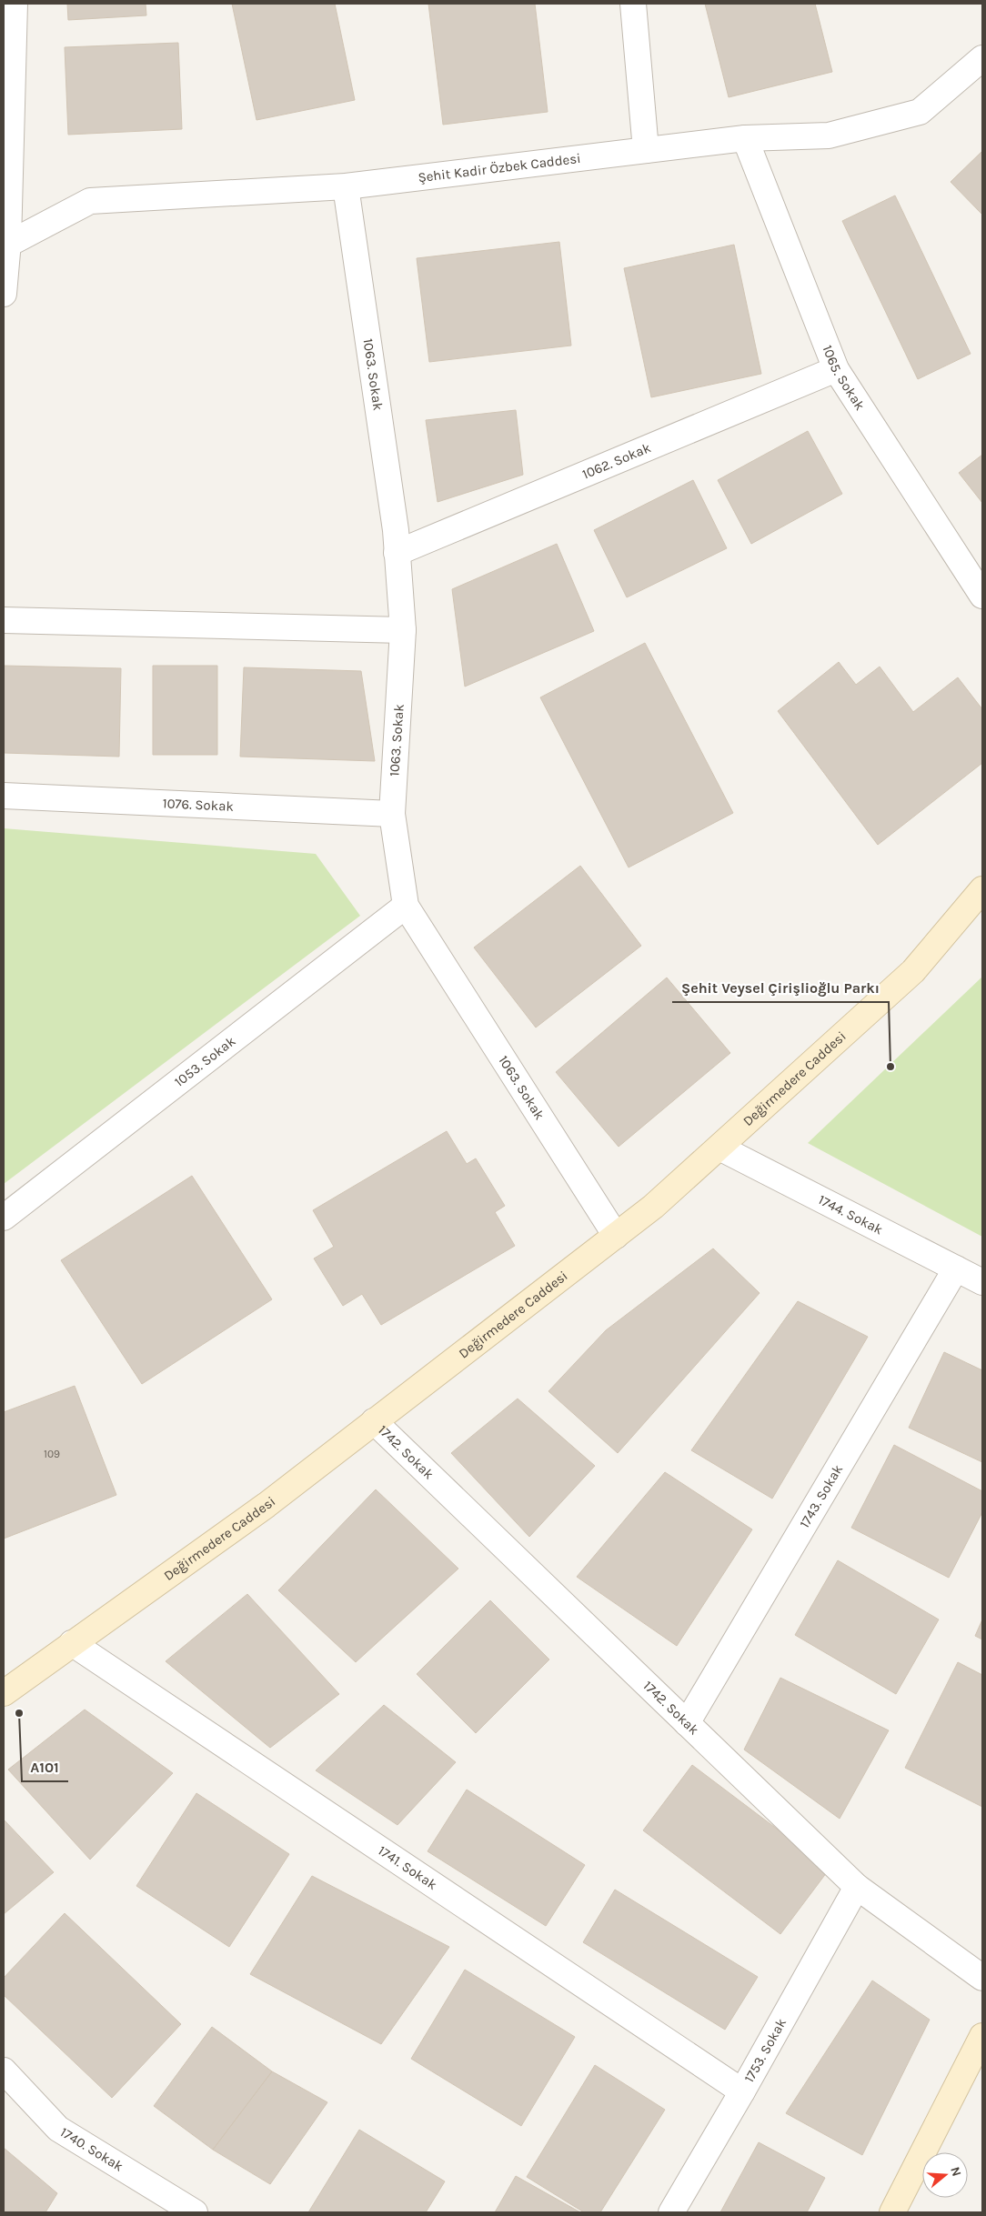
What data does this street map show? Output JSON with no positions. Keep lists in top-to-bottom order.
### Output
{
  "streets": {
    "street": [
      "Şehit Kadir Özbek Caddesi",
      "1063. Sokak",
      "1065. Sokak",
      "1062. Sokak",
      "1076. Sokak",
      "1053. Sokak",
      "Değirmedere Caddesi",
      "1744. Sokak",
      "1742. Sokak",
      "1743. Sokak",
      "1741. Sokak",
      "1753. Sokak",
      "1740. Sokak"
    ]
  },
  "crossings": [
    ["Şehit Kadir Özbek Caddesi", "1063. Sokak"],
    ["Şehit Kadir Özbek Caddesi", "1065. Sokak"],
    ["1063. Sokak", "1062. Sokak"],
    ["1063. Sokak", "1076. Sokak"],
    ["1063. Sokak", "1053. Sokak"],
    ["1063. Sokak", "Değirmedere Caddesi"],
    ["1065. Sokak", "1062. Sokak"],
    ["Değirmedere Caddesi", "1744. Sokak"],
    ["Değirmedere Caddesi", "1742. Sokak"],
    ["Değirmedere Caddesi", "1741. Sokak"],
    ["1744. Sokak", "1743. Sokak"],
    ["1742. Sokak", "1743. Sokak"],
    ["1742. Sokak", "1753. Sokak"],
    ["1741. Sokak", "1753. Sokak"]
  ],
  "places": ["Şehit Veysel Çirişlioğlu Parkı", "A101"],
  "house_numbers": ["109"],
  "north": "right"
}
